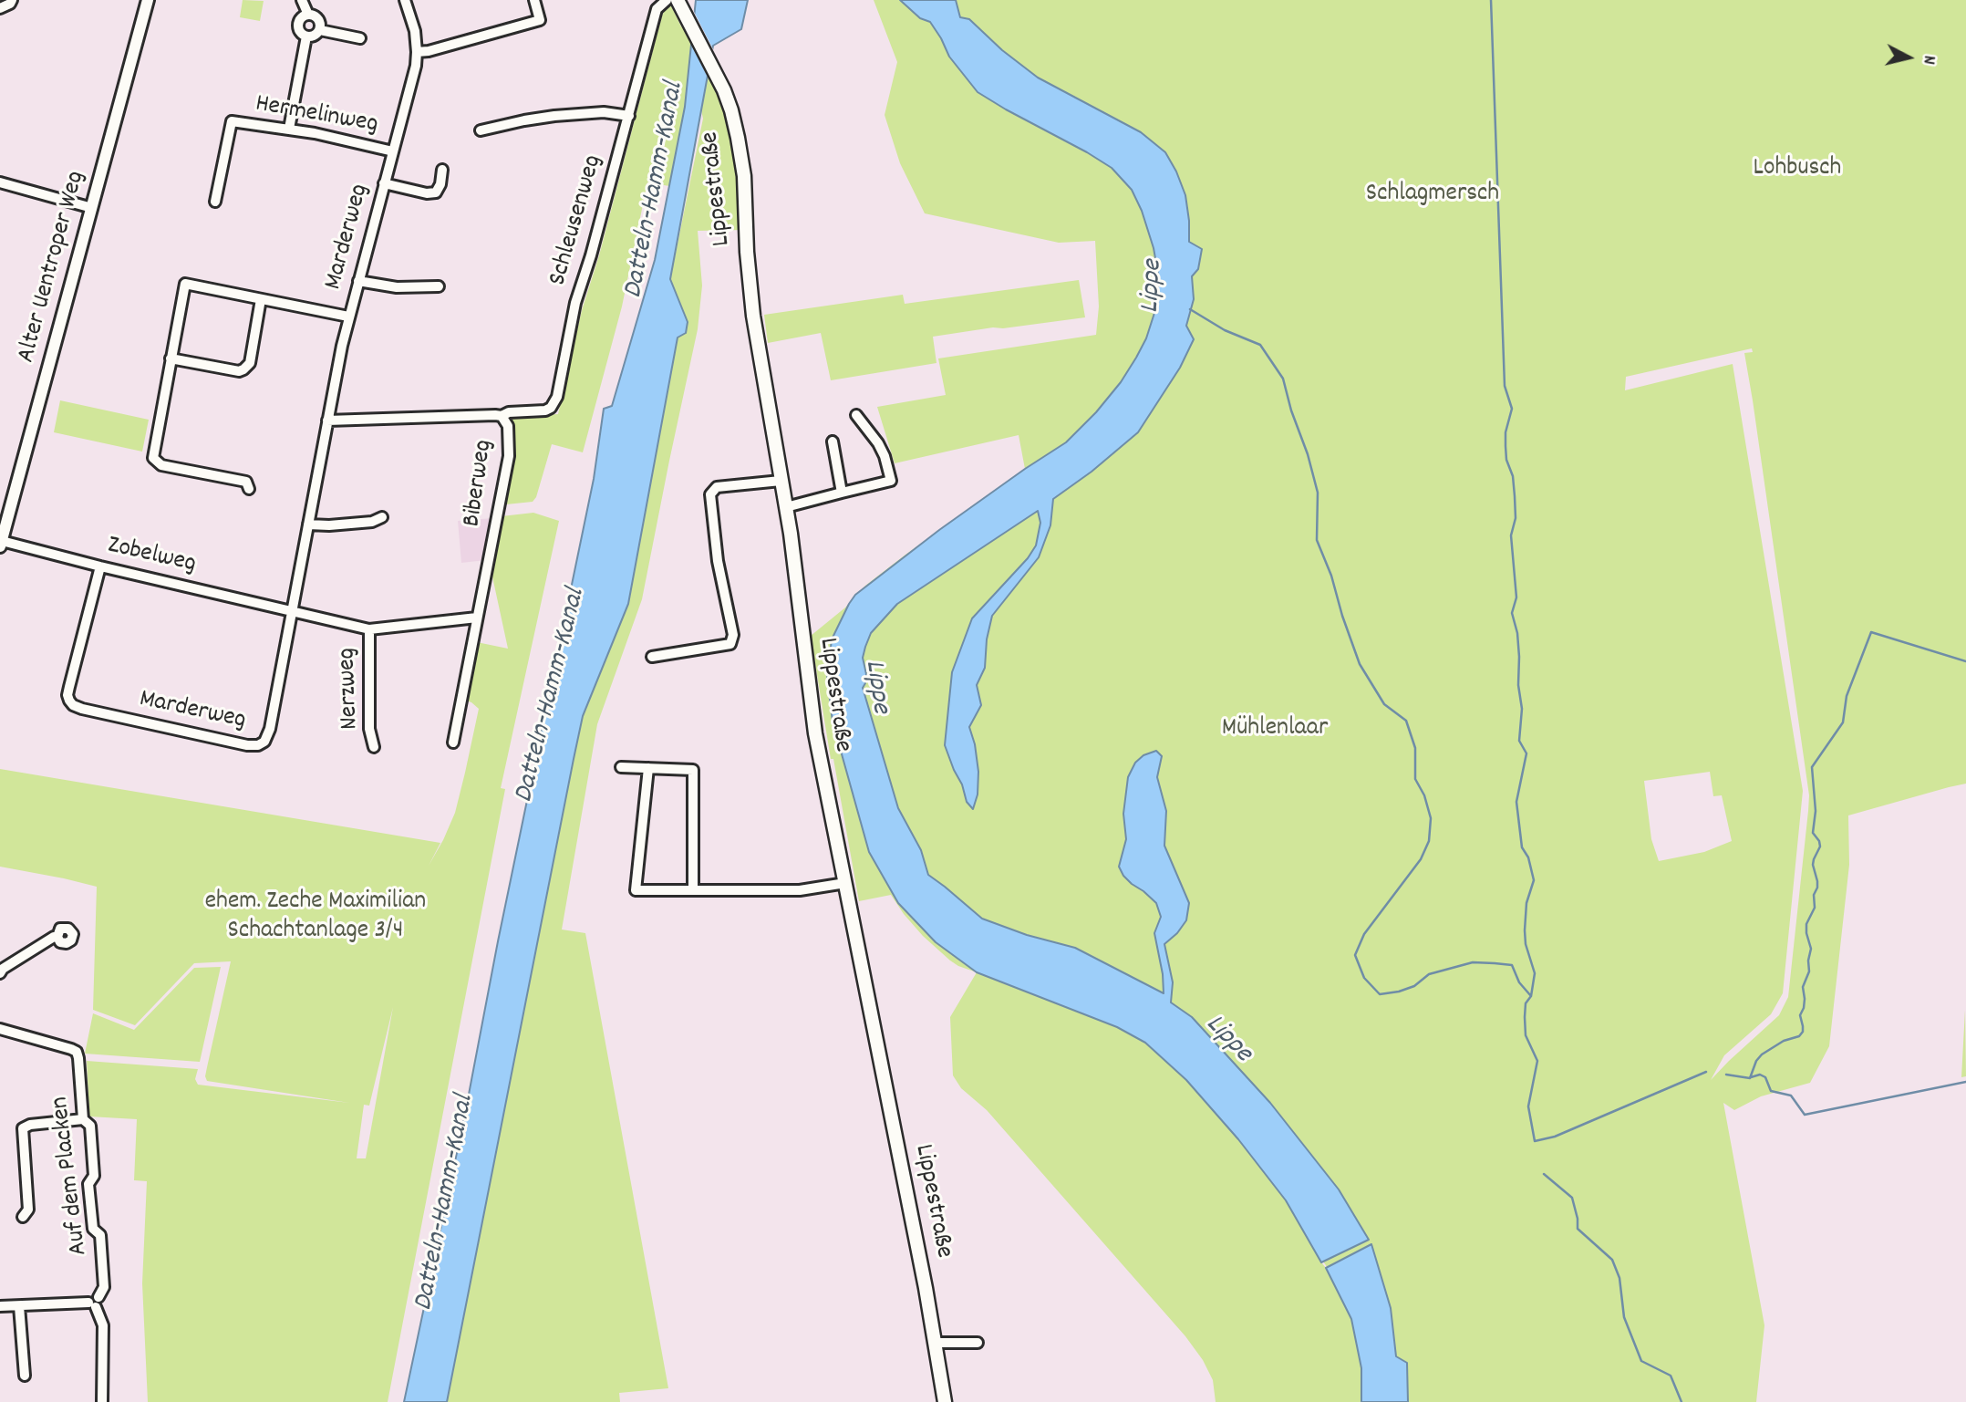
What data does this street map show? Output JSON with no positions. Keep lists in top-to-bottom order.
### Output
{
  "streets": {
    "main road": ["Lippestraße"],
    "street": [
      "Hermelinweg",
      "Schleusenweg",
      "Marderweg",
      "Alter Uentroper Weg",
      "Biberweg",
      "Zobelweg",
      "Nerzweg",
      "Auf dem Placken"
    ]
  },
  "crossings": [
    ["Hermelinweg", "Marderweg"],
    ["Schleusenweg", "Biberweg"],
    ["Marderweg", "Biberweg"],
    ["Marderweg", "Zobelweg"],
    ["Alter Uentroper Weg", "Zobelweg"]
  ],
  "water": ["Datteln-Hamm-Kanal", "Lippe"],
  "parks": [
    "Lohbusch",
    "Schlagmersch",
    "Mühlenlaar",
    "ehem. Zeche Maximilian Schachtanlage 3/4"
  ],
  "north": "right"
}
